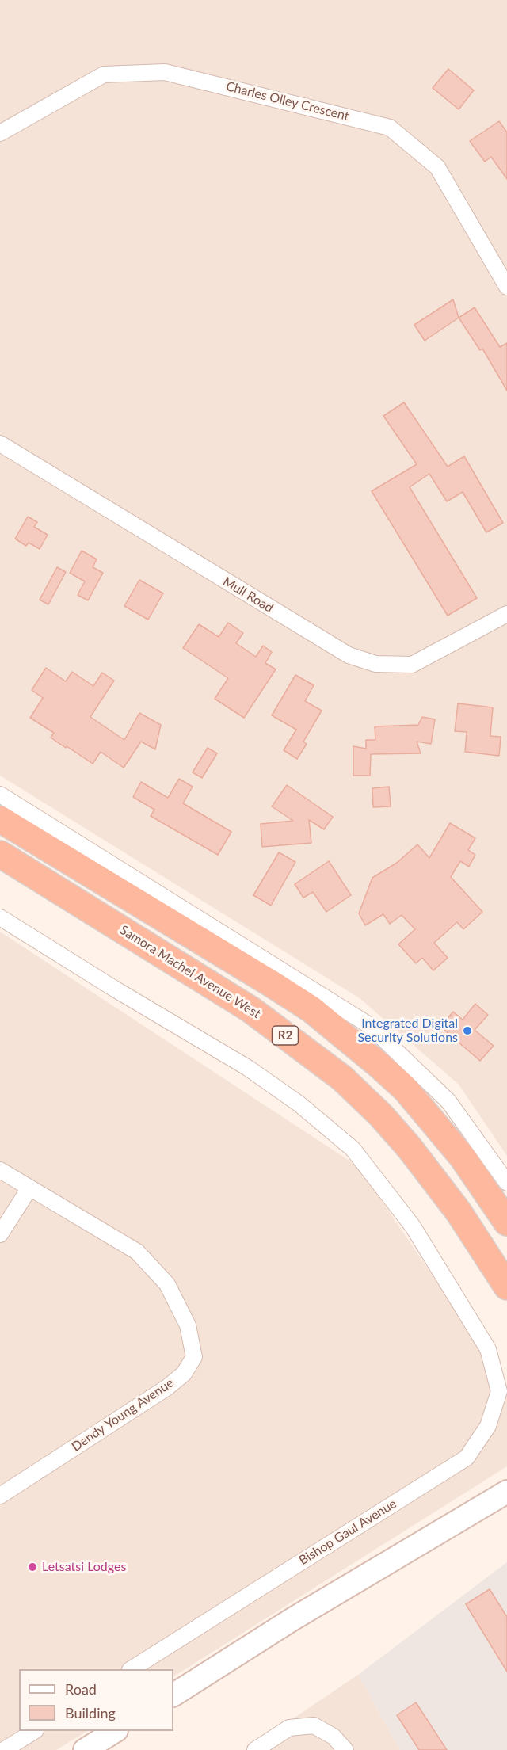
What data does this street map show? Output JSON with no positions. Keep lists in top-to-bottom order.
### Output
{
  "streets": {
    "highway": ["Samora Machel Avenue West", "R2"],
    "street": [
      "Charles Olley Crescent",
      "Mull Road",
      "Dendy Young Avenue",
      "Bishop Gaul Avenue"
    ]
  },
  "places": ["Integrated Digital Security Solutions", "Letsatsi Lodges"],
  "legend": ["Road", "Building"]
}
